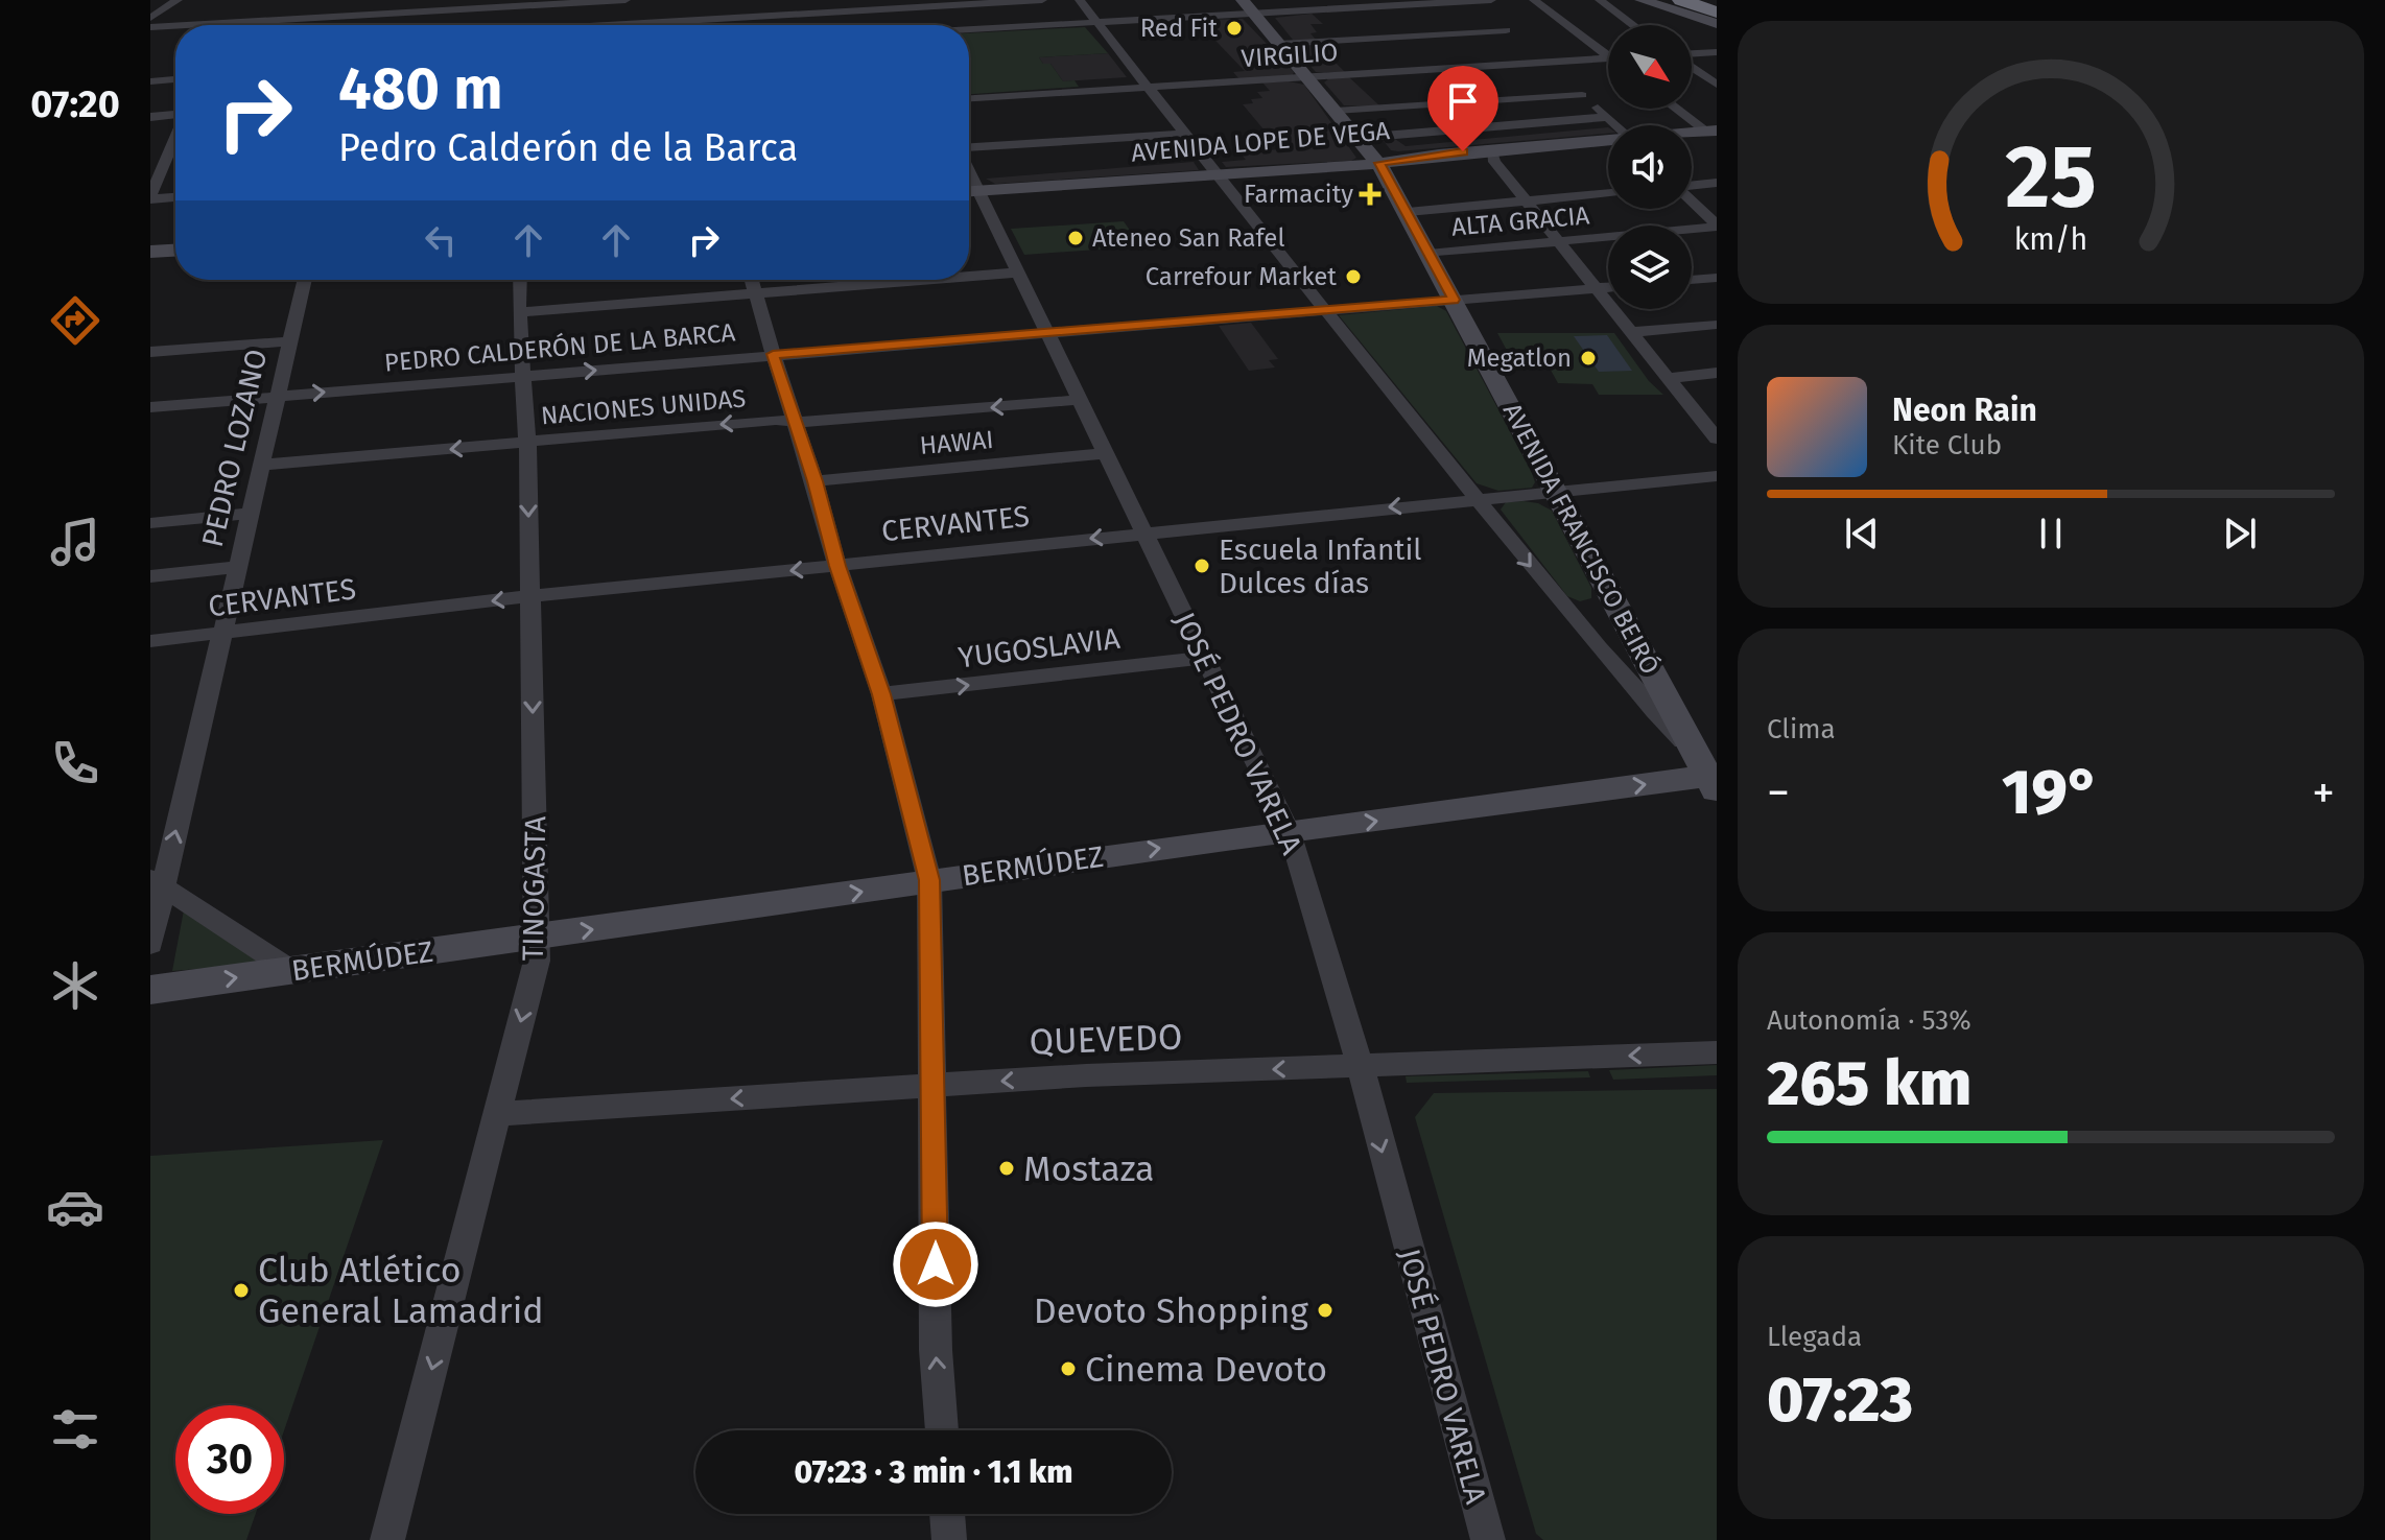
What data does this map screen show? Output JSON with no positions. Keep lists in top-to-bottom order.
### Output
{
  "streets": {
    "main road": ["AVENIDA LOPE DE VEGA", "AVENIDA FRANCISCO BEIRÓ", "BERMÚDEZ"],
    "street": [
      "VIRGILIO",
      "ALTA GRACIA",
      "PEDRO CALDERÓN DE LA BARCA",
      "NACIONES UNIDAS",
      "HAWAI",
      "PEDRO LOZANO",
      "CERVANTES",
      "YUGOSLAVIA",
      "JOSÉ PEDRO VARELA",
      "TINOGASTA",
      "QUEVEDO"
    ]
  },
  "crossings": [
    ["VIRGILIO", "AVENIDA FRANCISCO BEIRÓ"],
    ["AVENIDA LOPE DE VEGA", "AVENIDA FRANCISCO BEIRÓ"],
    ["AVENIDA LOPE DE VEGA", "JOSÉ PEDRO VARELA"],
    ["ALTA GRACIA", "AVENIDA FRANCISCO BEIRÓ"],
    ["PEDRO CALDERÓN DE LA BARCA", "PEDRO LOZANO"],
    ["PEDRO CALDERÓN DE LA BARCA", "AVENIDA FRANCISCO BEIRÓ"],
    ["PEDRO CALDERÓN DE LA BARCA", "JOSÉ PEDRO VARELA"],
    ["PEDRO CALDERÓN DE LA BARCA", "TINOGASTA"],
    ["NACIONES UNIDAS", "PEDRO LOZANO"],
    ["NACIONES UNIDAS", "JOSÉ PEDRO VARELA"],
    ["NACIONES UNIDAS", "TINOGASTA"],
    ["HAWAI", "JOSÉ PEDRO VARELA"],
    ["PEDRO LOZANO", "CERVANTES"],
    ["CERVANTES", "AVENIDA FRANCISCO BEIRÓ"],
    ["CERVANTES", "JOSÉ PEDRO VARELA"],
    ["CERVANTES", "TINOGASTA"],
    ["AVENIDA FRANCISCO BEIRÓ", "BERMÚDEZ"],
    ["YUGOSLAVIA", "JOSÉ PEDRO VARELA"],
    ["JOSÉ PEDRO VARELA", "BERMÚDEZ"],
    ["JOSÉ PEDRO VARELA", "QUEVEDO"],
    ["BERMÚDEZ", "TINOGASTA"],
    ["TINOGASTA", "QUEVEDO"]
  ],
  "one_way": [
    "PEDRO LOZANO",
    "CERVANTES",
    "YUGOSLAVIA",
    "BERMÚDEZ",
    "TINOGASTA",
    "QUEVEDO"
  ],
  "places": {
    "other": [
      "Red Fit",
      "Ateneo San Rafel",
      "Carrefour Market",
      "Megatlon",
      "Escuela Infantil Dulces días",
      "Mostaza",
      "Club Atlético General Lamadrid",
      "Devoto Shopping",
      "Cinema Devoto"
    ],
    "health": ["Farmacity"]
  },
  "north": "bottom right",
  "page": {
    "tabs": "07:20",
    "turn": ["480 m", "Pedro Calderón de la Barca"],
    "song": ["Neon Rain", "Kite Club"],
    "tile": [
      "Clima",
      ["Autonomía · 53%", "265 km"],
      ["Llegada", "07:23"]
    ],
    "heat": ["−", "19°", "+"],
    "limit": "30",
    "trip": "07:23 · 3 min · 1.1 km",
    "gauge": ["25", "km/h"]
  }
}
